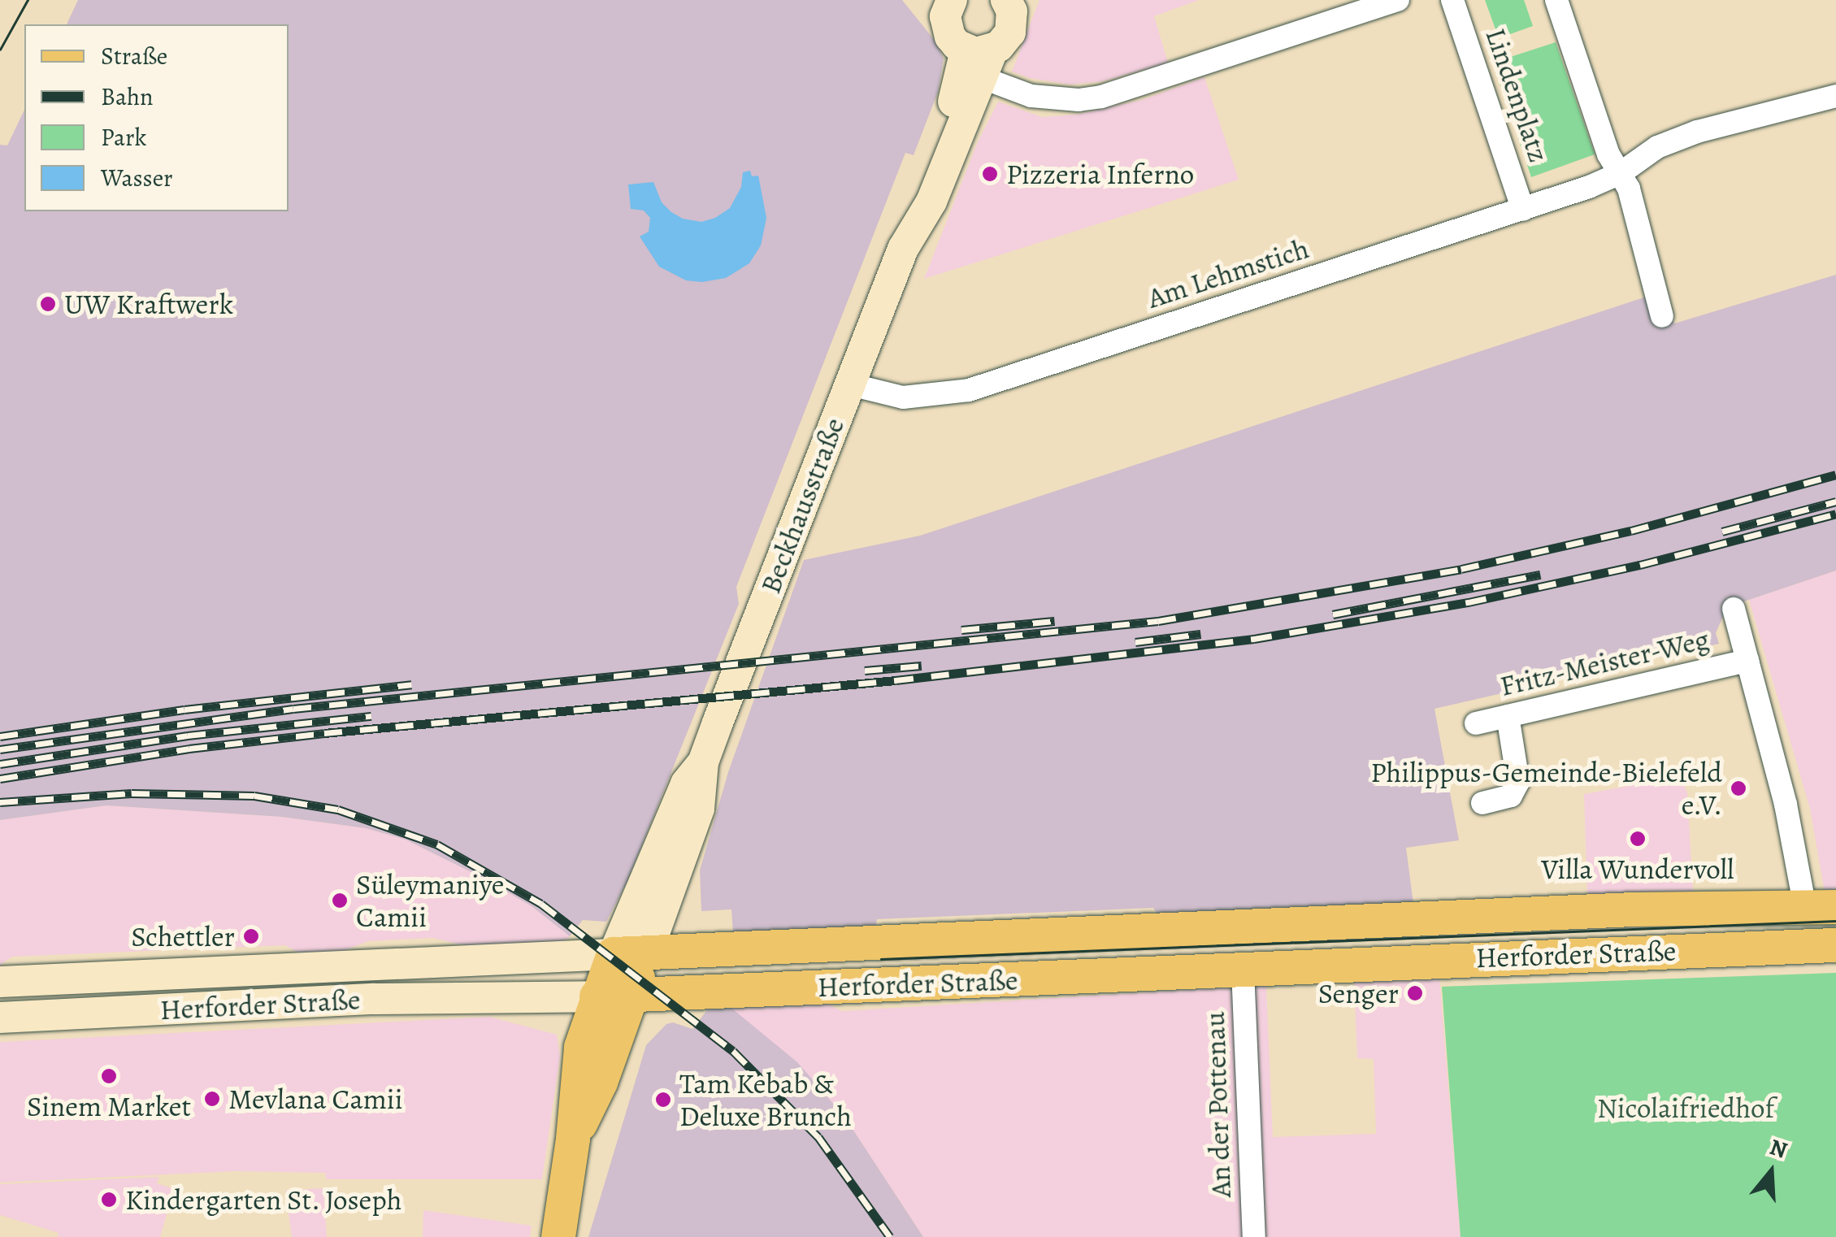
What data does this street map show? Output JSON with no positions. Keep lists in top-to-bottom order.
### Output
{
  "streets": {
    "main road": ["Beckhausstraße", "Herforder Straße"],
    "street": [
      "Lindenplatz",
      "Am Lehmstich",
      "Fritz-Meister-Weg",
      "An der Pottenau"
    ]
  },
  "crossings": [
    ["Lindenplatz", "Am Lehmstich"],
    ["Am Lehmstich", "Beckhausstraße"],
    ["Beckhausstraße", "Herforder Straße"],
    ["Herforder Straße", "An der Pottenau"]
  ],
  "parks": ["Nicolaifriedhof"],
  "places": [
    "Pizzeria Inferno",
    "UW Kraftwerk",
    "Philippus-Gemeinde-Bielefeld e.V.",
    "Villa Wundervoll",
    "Süleymaniye Camii",
    "Schettler",
    "Senger",
    "Sinem Market",
    "Mevlana Camii",
    "Tam Kebab & Deluxe Brunch",
    "Kindergarten St. Joseph"
  ],
  "legend": [
    "Straße",
    "Bahn",
    "Park",
    "Wasser"
  ],
  "north": "top"
}
